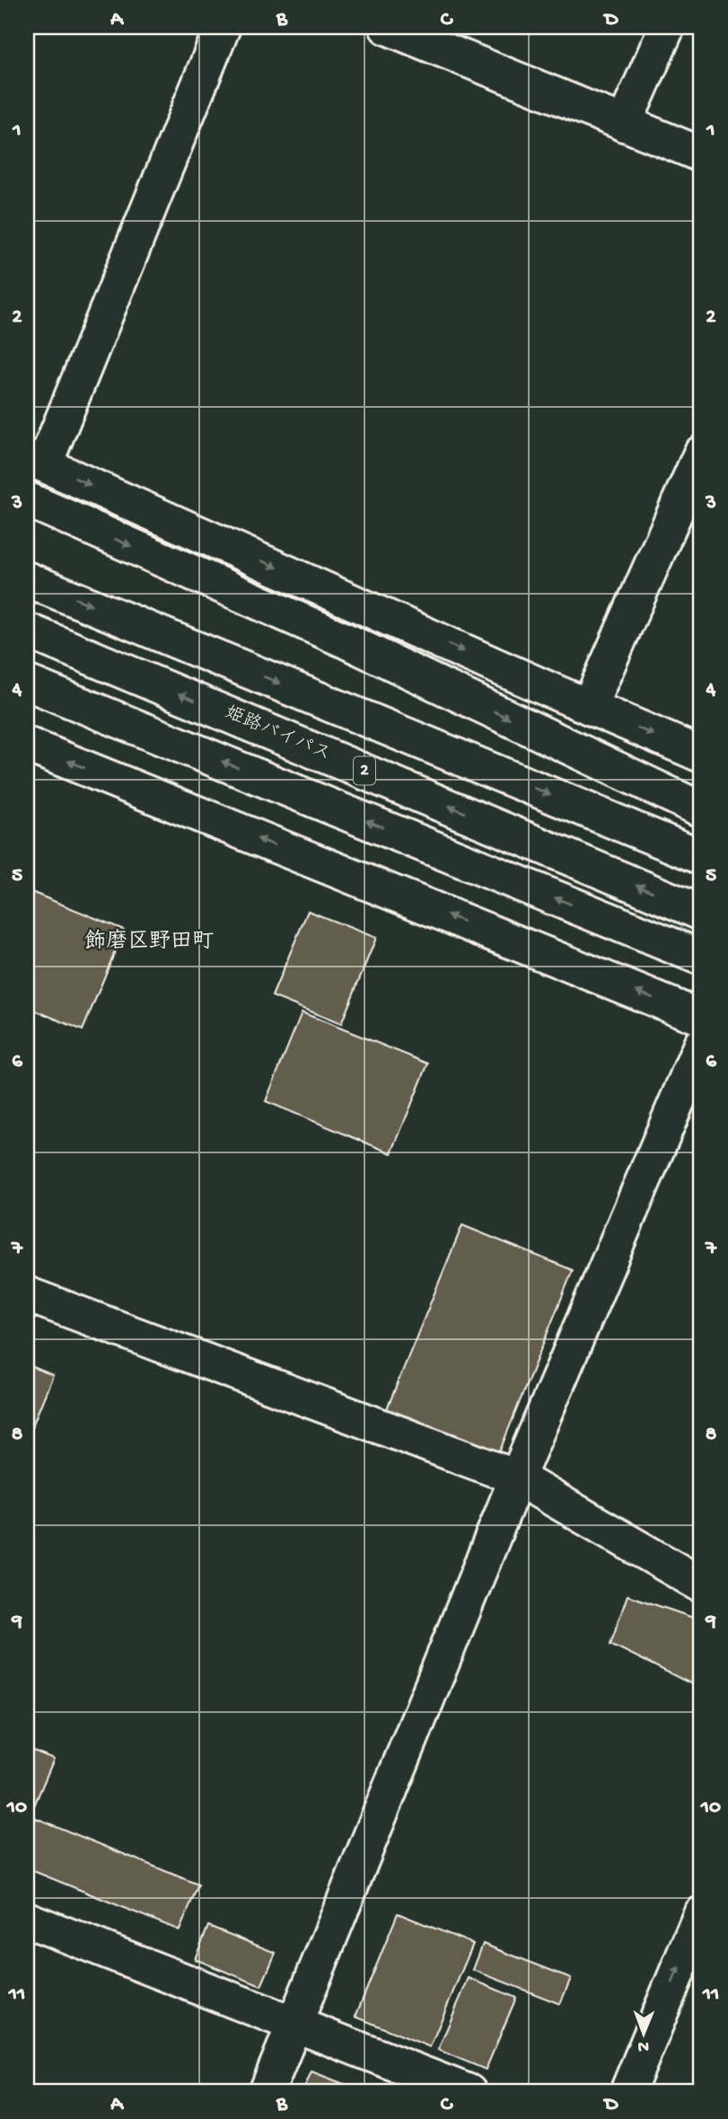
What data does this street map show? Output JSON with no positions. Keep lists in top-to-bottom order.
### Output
{
  "streets": {
    "main road": ["姫路バイパス", "2"]
  },
  "districts": ["飾磨区野田町"],
  "north": "bottom",
  "grid": {
    "columns": [
      "A",
      "B",
      "C",
      "D"
    ],
    "rows": [
      "1",
      "2",
      "3",
      "4",
      "5",
      "6",
      "7",
      "8",
      "9",
      "10",
      "11"
    ]
  }
}
